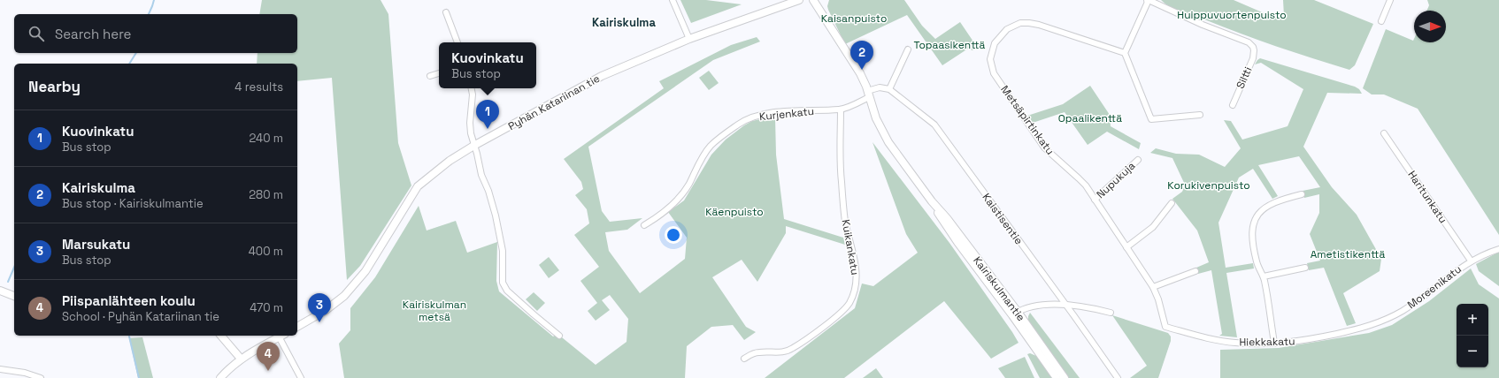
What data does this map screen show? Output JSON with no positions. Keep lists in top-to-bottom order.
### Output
{
  "streets": {
    "street": [
      "Siltti",
      "Pyhän Katariinan tie",
      "Kurjenkatu",
      "Metsäpirtinkatu",
      "Nupukuja",
      "Haritunkatu",
      "Kaistisentie",
      "Kuikankatu",
      "Moreenikatu",
      "Kairiskulmantie",
      "Hiekkakatu"
    ]
  },
  "crossings": [
    ["Kurjenkatu", "Kuikankatu"],
    ["Kurjenkatu", "Kairiskulmantie"],
    ["Metsäpirtinkatu", "Nupukuja"],
    ["Metsäpirtinkatu", "Hiekkakatu"],
    ["Haritunkatu", "Moreenikatu"],
    ["Moreenikatu", "Hiekkakatu"]
  ],
  "districts": ["Kairiskulma"],
  "parks": [
    "Huippuvuortenpuisto",
    "Kaisanpuisto",
    "Topaasikenttä",
    "Opaalikenttä",
    "Korukivenpuisto",
    "Käenpuisto",
    "Ametistikenttä",
    "Kairiskulman metsä"
  ],
  "north": "right",
  "page": {
    "search": "Search here",
    "pins": [
      "2",
      "1",
      "3",
      "4"
    ],
    "popup": ["Kuovinkatu", "Bus stop"],
    "heading": ["Nearby", "4 results"],
    "list": [
      {
        "mark": "1",
        "name": "Kuovinkatu",
        "note": "Bus stop",
        "value": "240 m"
      },
      {
        "mark": "2",
        "name": "Kairiskulma",
        "note": "Bus stop · Kairiskulmantie",
        "value": "280 m"
      },
      {
        "mark": "3",
        "name": "Marsukatu",
        "note": "Bus stop",
        "value": "400 m"
      },
      {
        "mark": "4",
        "name": "Piispanlähteen koulu",
        "note": "School · Pyhän Katariinan tie",
        "value": "470 m"
      }
    ],
    "map_buttons": ["+", "−"]
  }
}
